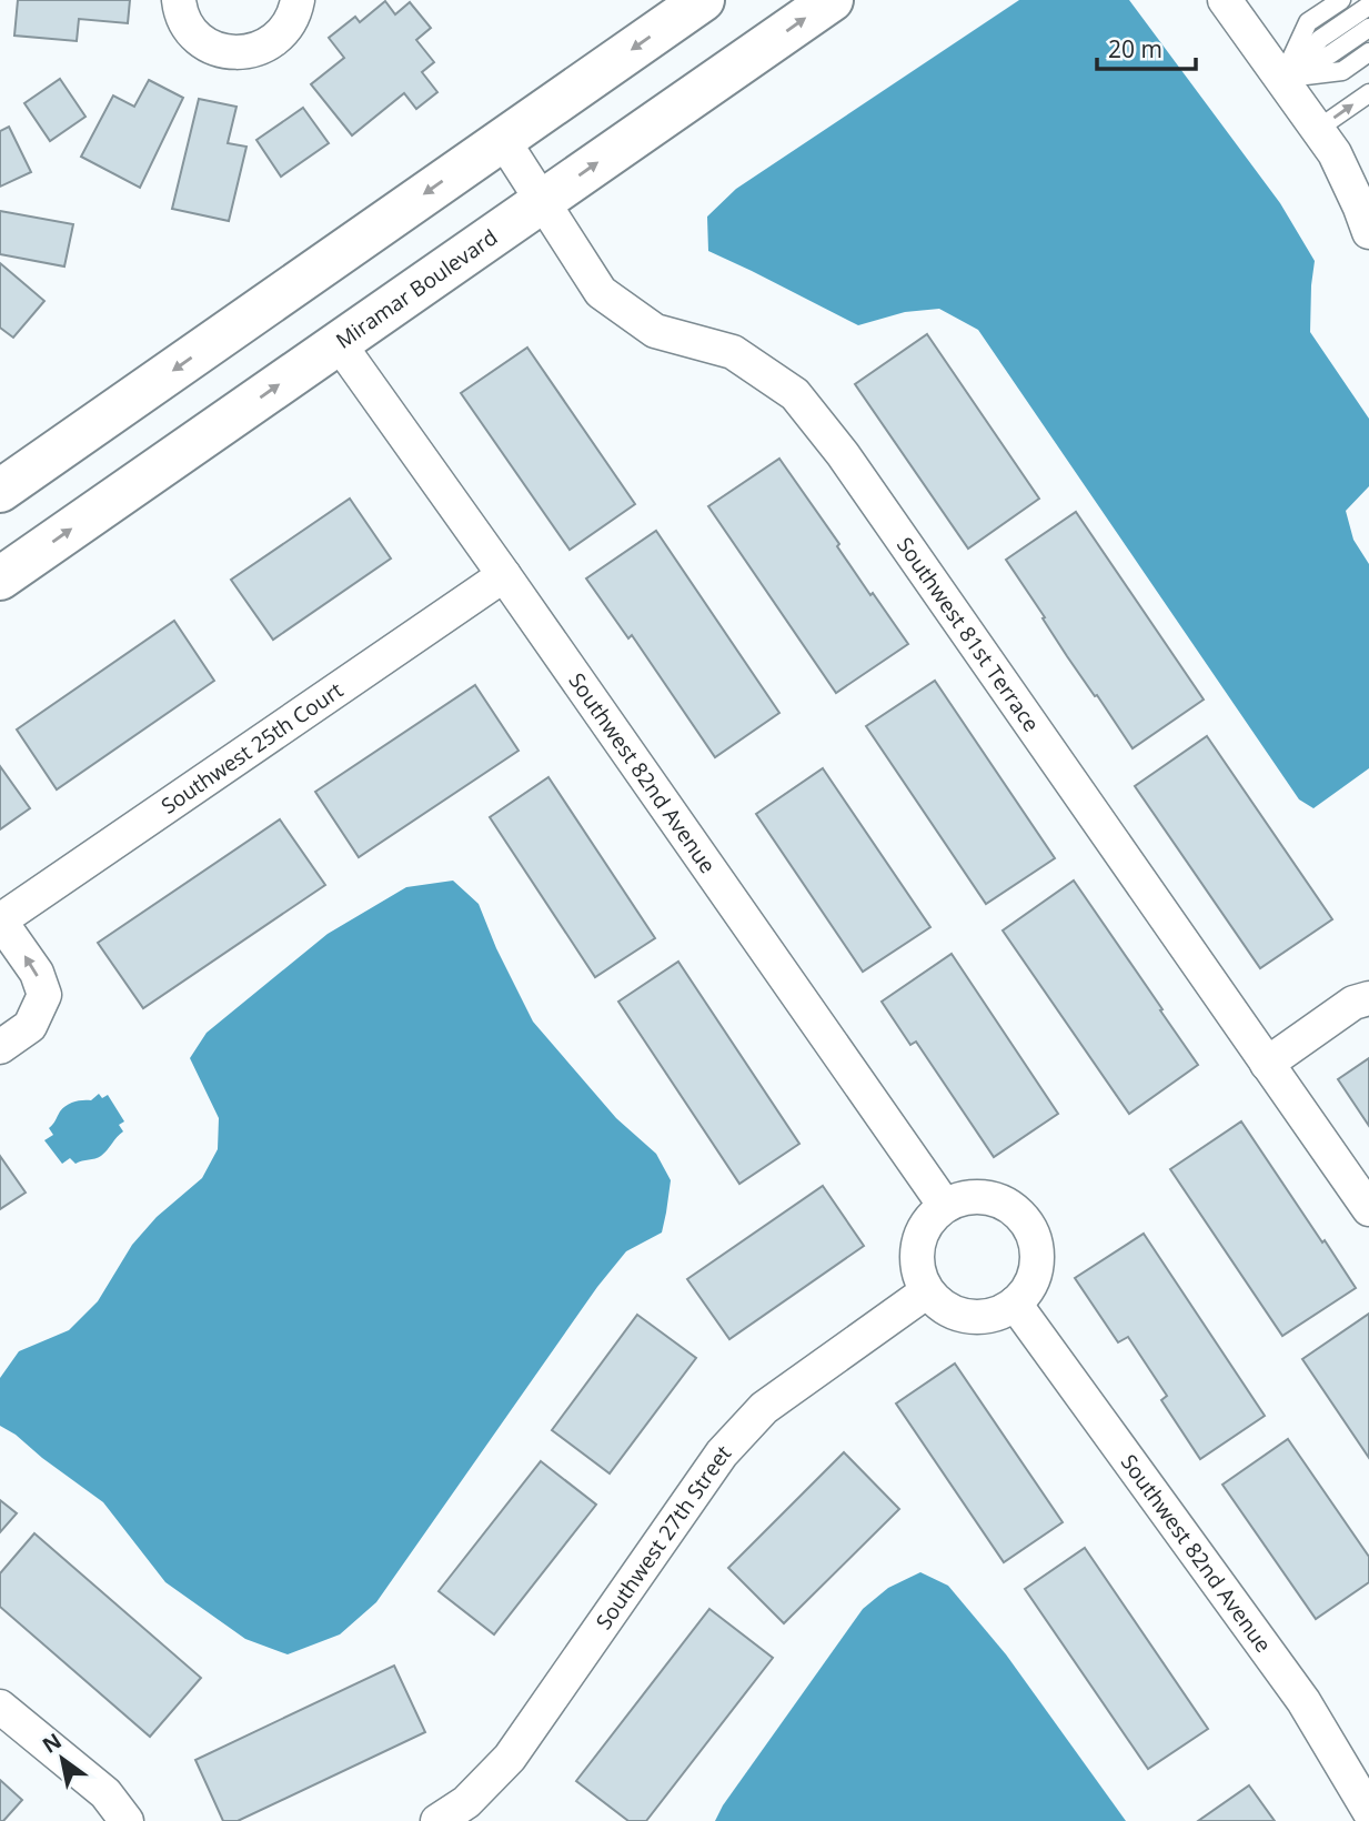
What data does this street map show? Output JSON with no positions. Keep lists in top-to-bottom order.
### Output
{
  "streets": {
    "street": [
      "Miramar Boulevard",
      "Southwest 81st Terrace",
      "Southwest 25th Court",
      "Southwest 82nd Avenue",
      "Southwest 27th Street"
    ]
  },
  "crossings": [
    ["Miramar Boulevard", "Southwest 81st Terrace"],
    ["Miramar Boulevard", "Southwest 82nd Avenue"],
    ["Southwest 25th Court", "Southwest 82nd Avenue"],
    ["Southwest 82nd Avenue", "Southwest 27th Street"]
  ],
  "scale_bar": "20 m",
  "north": "top left"
}
